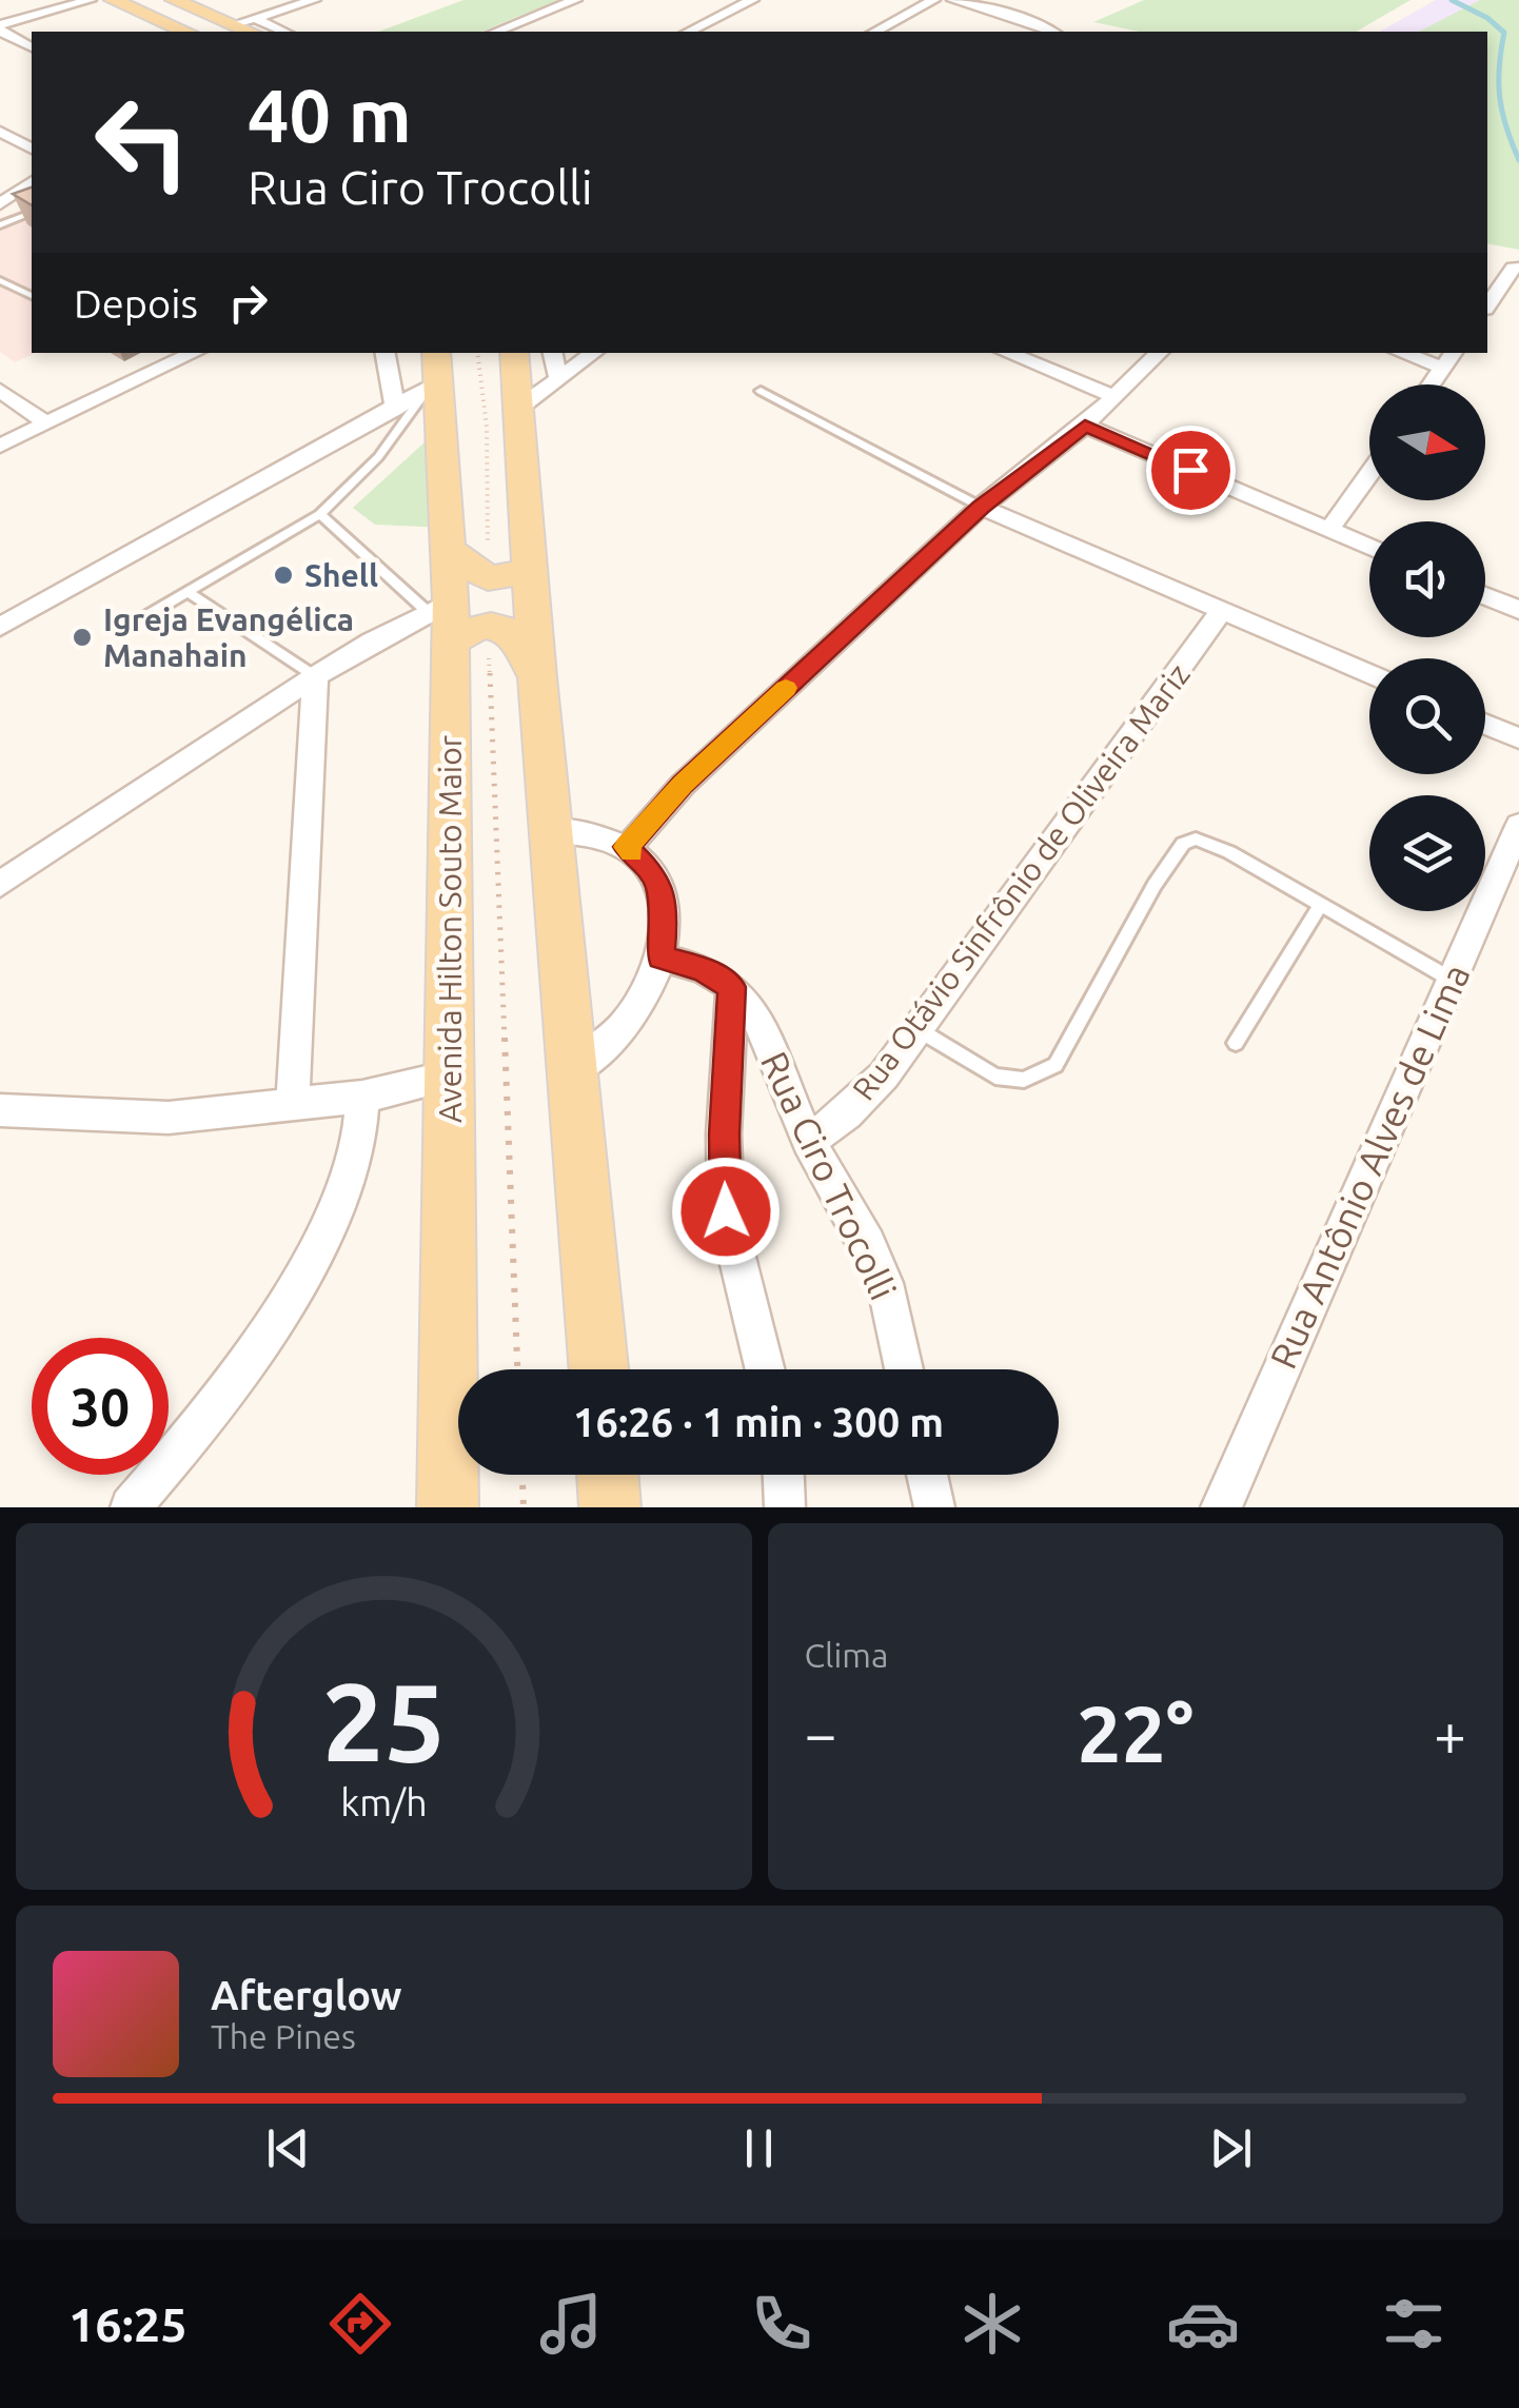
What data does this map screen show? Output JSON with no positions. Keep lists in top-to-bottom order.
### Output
{
  "streets": {
    "main road": ["Avenida Hilton Souto Maior"],
    "street": ["Rua Otávio Sinfrônio de Oliveira Mariz", "Rua Antônio Alves de Lima", "Rua Ciro Trocolli"]
  },
  "crossings": [
    ["Rua Otávio Sinfrônio de Oliveira Mariz", "Rua Ciro Trocolli"]
  ],
  "places": ["Shell", "Igreja Evangélica Manahain"],
  "north": "right",
  "page": {
    "turn": ["40 m", "Rua Ciro Trocolli"],
    "then": "Depois",
    "limit": "30",
    "trip": "16:26 · 1 min · 300 m",
    "tile": "Clima",
    "heat": ["−", "22°", "+"],
    "song": ["Afterglow", "The Pines"],
    "tabs": "16:25",
    "gauge": ["25", "km/h"]
  }
}
